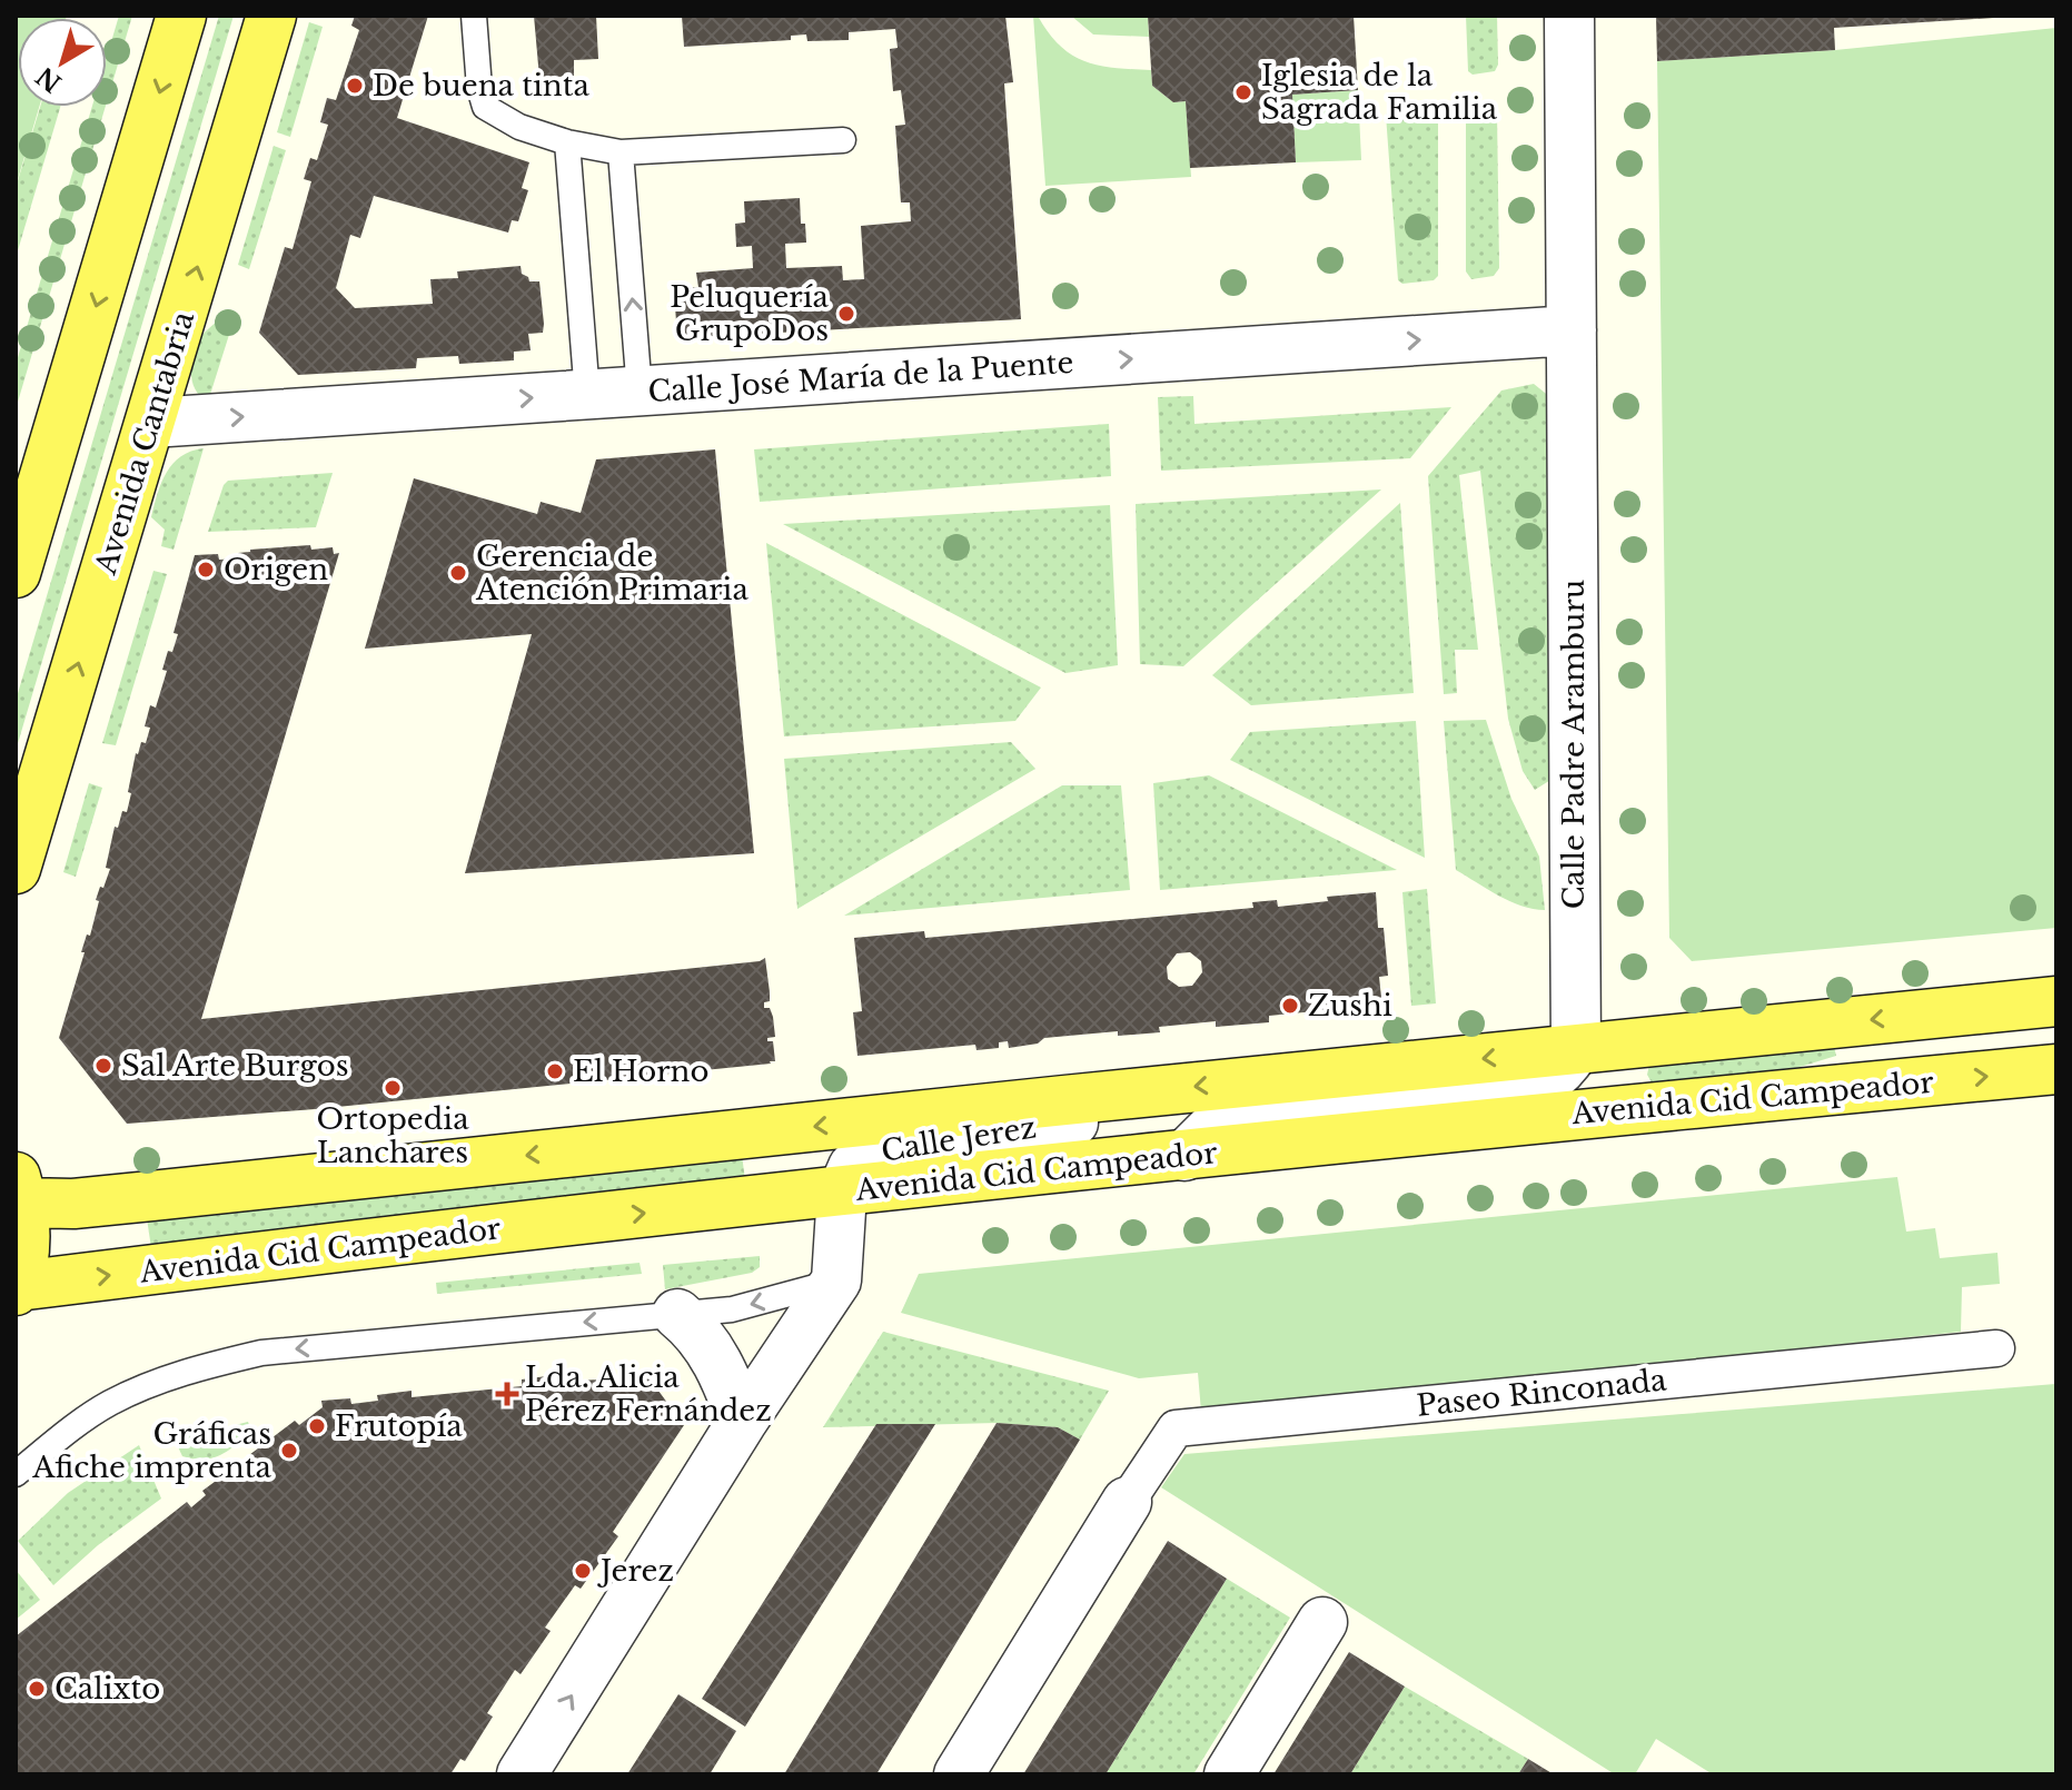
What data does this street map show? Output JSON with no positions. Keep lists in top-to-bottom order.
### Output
{
  "streets": {
    "main road": ["Avenida Cantabria", "Avenida Cid Campeador"],
    "street": [
      "Calle José María de la Puente",
      "Calle Padre Aramburu",
      "Calle Jerez",
      "Paseo Rinconada"
    ]
  },
  "crossings": [
    ["Calle José María de la Puente", "Avenida Cantabria"],
    ["Calle José María de la Puente", "Calle Padre Aramburu"],
    ["Avenida Cid Campeador", "Calle Jerez"]
  ],
  "one_way": ["Calle José María de la Puente"],
  "places": {
    "other": [
      "De buena tinta",
      "Iglesia de la Sagrada Familia",
      "Peluquería GrupoDos",
      "Origen",
      "Gerencia de Atención Primaria",
      "Zushi",
      "Sal Arte Burgos",
      "El Horno",
      "Ortopedia Lanchares",
      "Frutopía",
      "Gráficas Afiche imprenta",
      "Jerez",
      "Calixto"
    ],
    "health": ["Lda. Alicia Pérez Fernández"]
  },
  "north": "bottom left"
}
